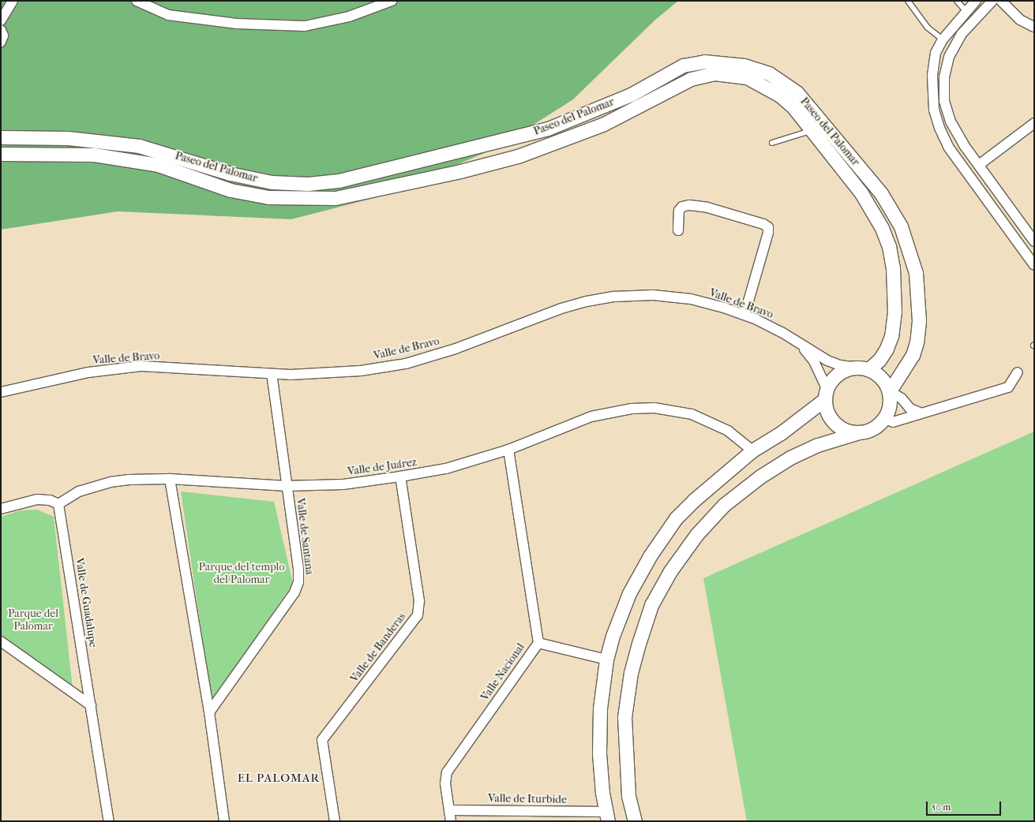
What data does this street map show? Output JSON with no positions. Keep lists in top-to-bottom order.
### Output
{
  "streets": {
    "street": [
      "Paseo del Palomar",
      "Valle de Bravo",
      "Valle de Juárez",
      "Valle de Santana",
      "Valle de Guadalupe",
      "Valle de Banderas",
      "Valle Nacional",
      "Valle de Iturbide"
    ]
  },
  "crossings": [
    ["Paseo del Palomar", "Valle de Bravo"],
    ["Valle de Bravo", "Valle de Santana"],
    ["Valle de Juárez", "Valle de Santana"],
    ["Valle de Juárez", "Valle de Guadalupe"],
    ["Valle de Juárez", "Valle de Banderas"],
    ["Valle de Juárez", "Valle Nacional"],
    ["Valle Nacional", "Valle de Iturbide"]
  ],
  "districts": ["EL PALOMAR"],
  "parks": ["Parque del templo del Palomar", "Parque del Palomar"],
  "scale_bar": "50 m"
}
